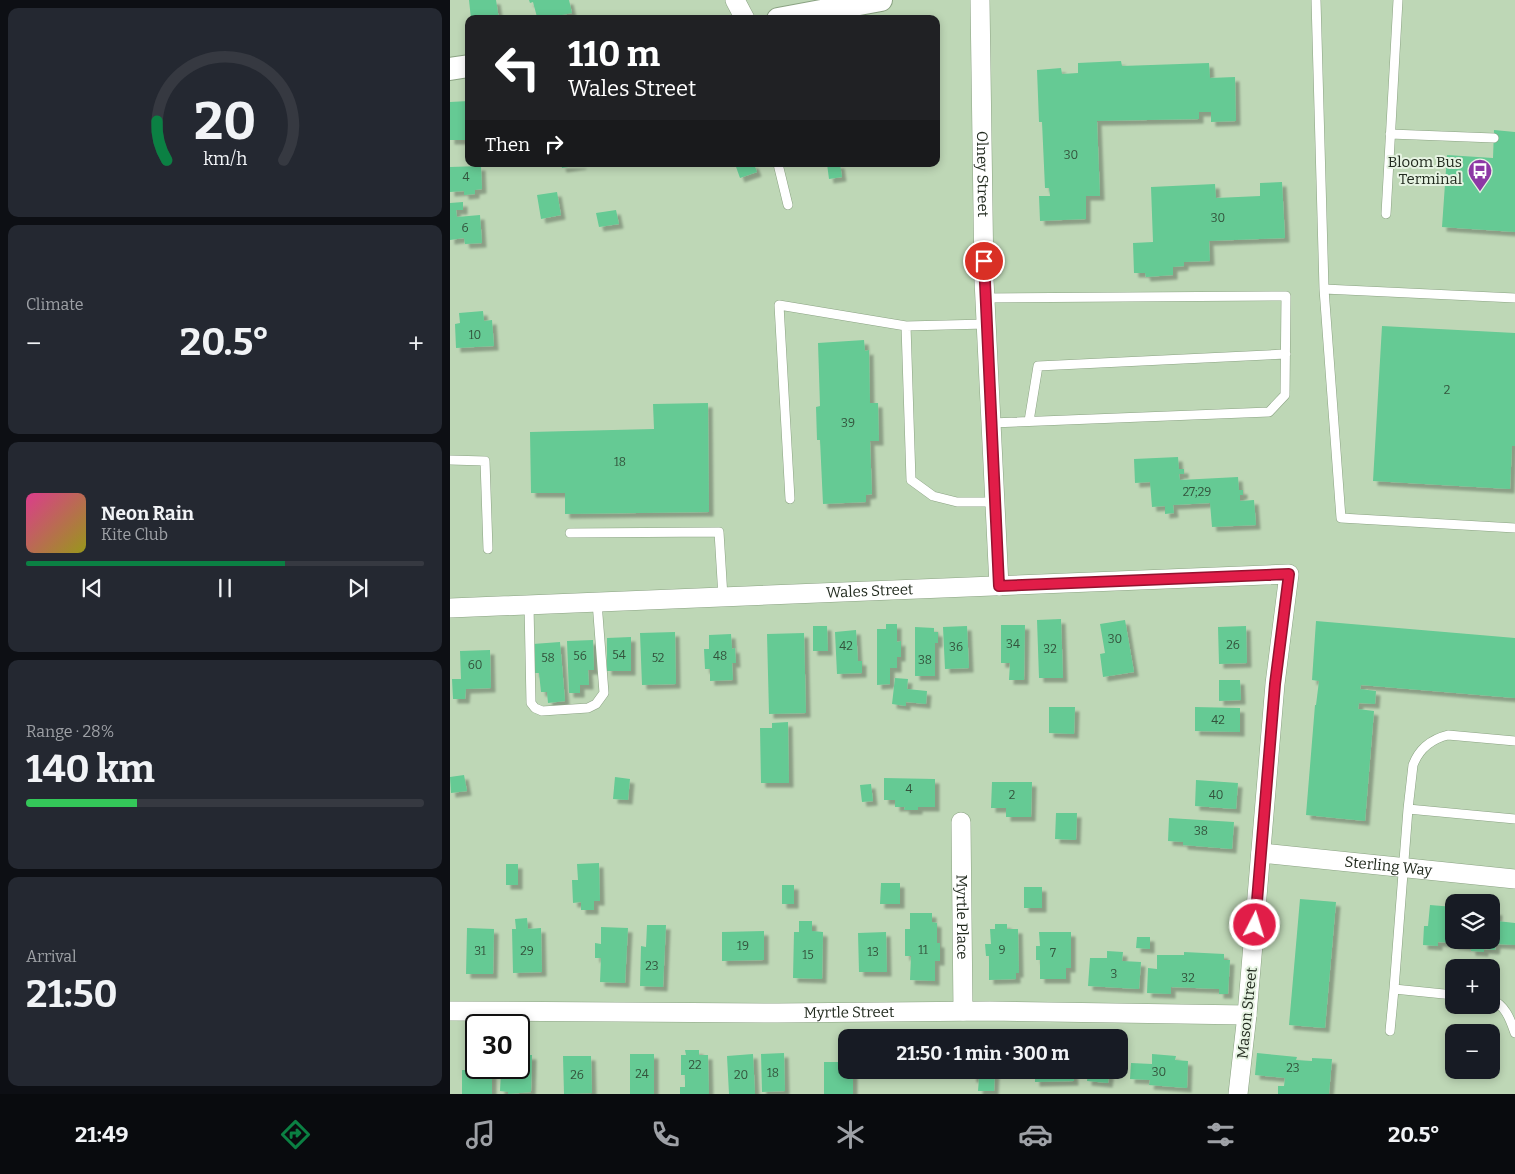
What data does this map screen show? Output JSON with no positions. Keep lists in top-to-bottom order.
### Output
{
  "streets": {
    "street": [
      "Olney Street",
      "Wales Street",
      "Sterling Way",
      "Myrtle Place",
      "Myrtle Street",
      "Mason Street"
    ]
  },
  "crossings": [
    ["Olney Street", "Wales Street"],
    ["Wales Street", "Mason Street"],
    ["Sterling Way", "Mason Street"],
    ["Myrtle Place", "Myrtle Street"],
    ["Myrtle Street", "Mason Street"]
  ],
  "places": {
    "bus stop": ["Bloom Bus Terminal"]
  },
  "house_numbers": [
    "30",
    "4",
    "30",
    "6",
    "10",
    "2",
    "39",
    "18",
    "27;29",
    "30",
    "34",
    "26",
    "42",
    "36",
    "32",
    "54",
    "56",
    "48",
    "58",
    "52",
    "38",
    "60",
    "42",
    "4",
    "2",
    "40",
    "38",
    "19",
    "11",
    "9",
    "31",
    "29",
    "13",
    "7",
    "15",
    "23",
    "3",
    "32",
    "22",
    "23",
    "30",
    "18",
    "24",
    "26",
    "20"
  ],
  "page": {
    "turn": ["110 m", "Wales Street"],
    "then": "Then",
    "tile": [
      "Climate",
      ["Range · 28%", "140 km"],
      ["Arrival", "21:50"]
    ],
    "heat": ["−", "20.5°", "+"],
    "song": ["Neon Rain", "Kite Club"],
    "map_buttons": ["+", "−"],
    "limit": "30",
    "trip": "21:50 · 1 min · 300 m",
    "tabs": ["21:49", "20.5°"],
    "gauge": ["20", "km/h"]
  }
}
